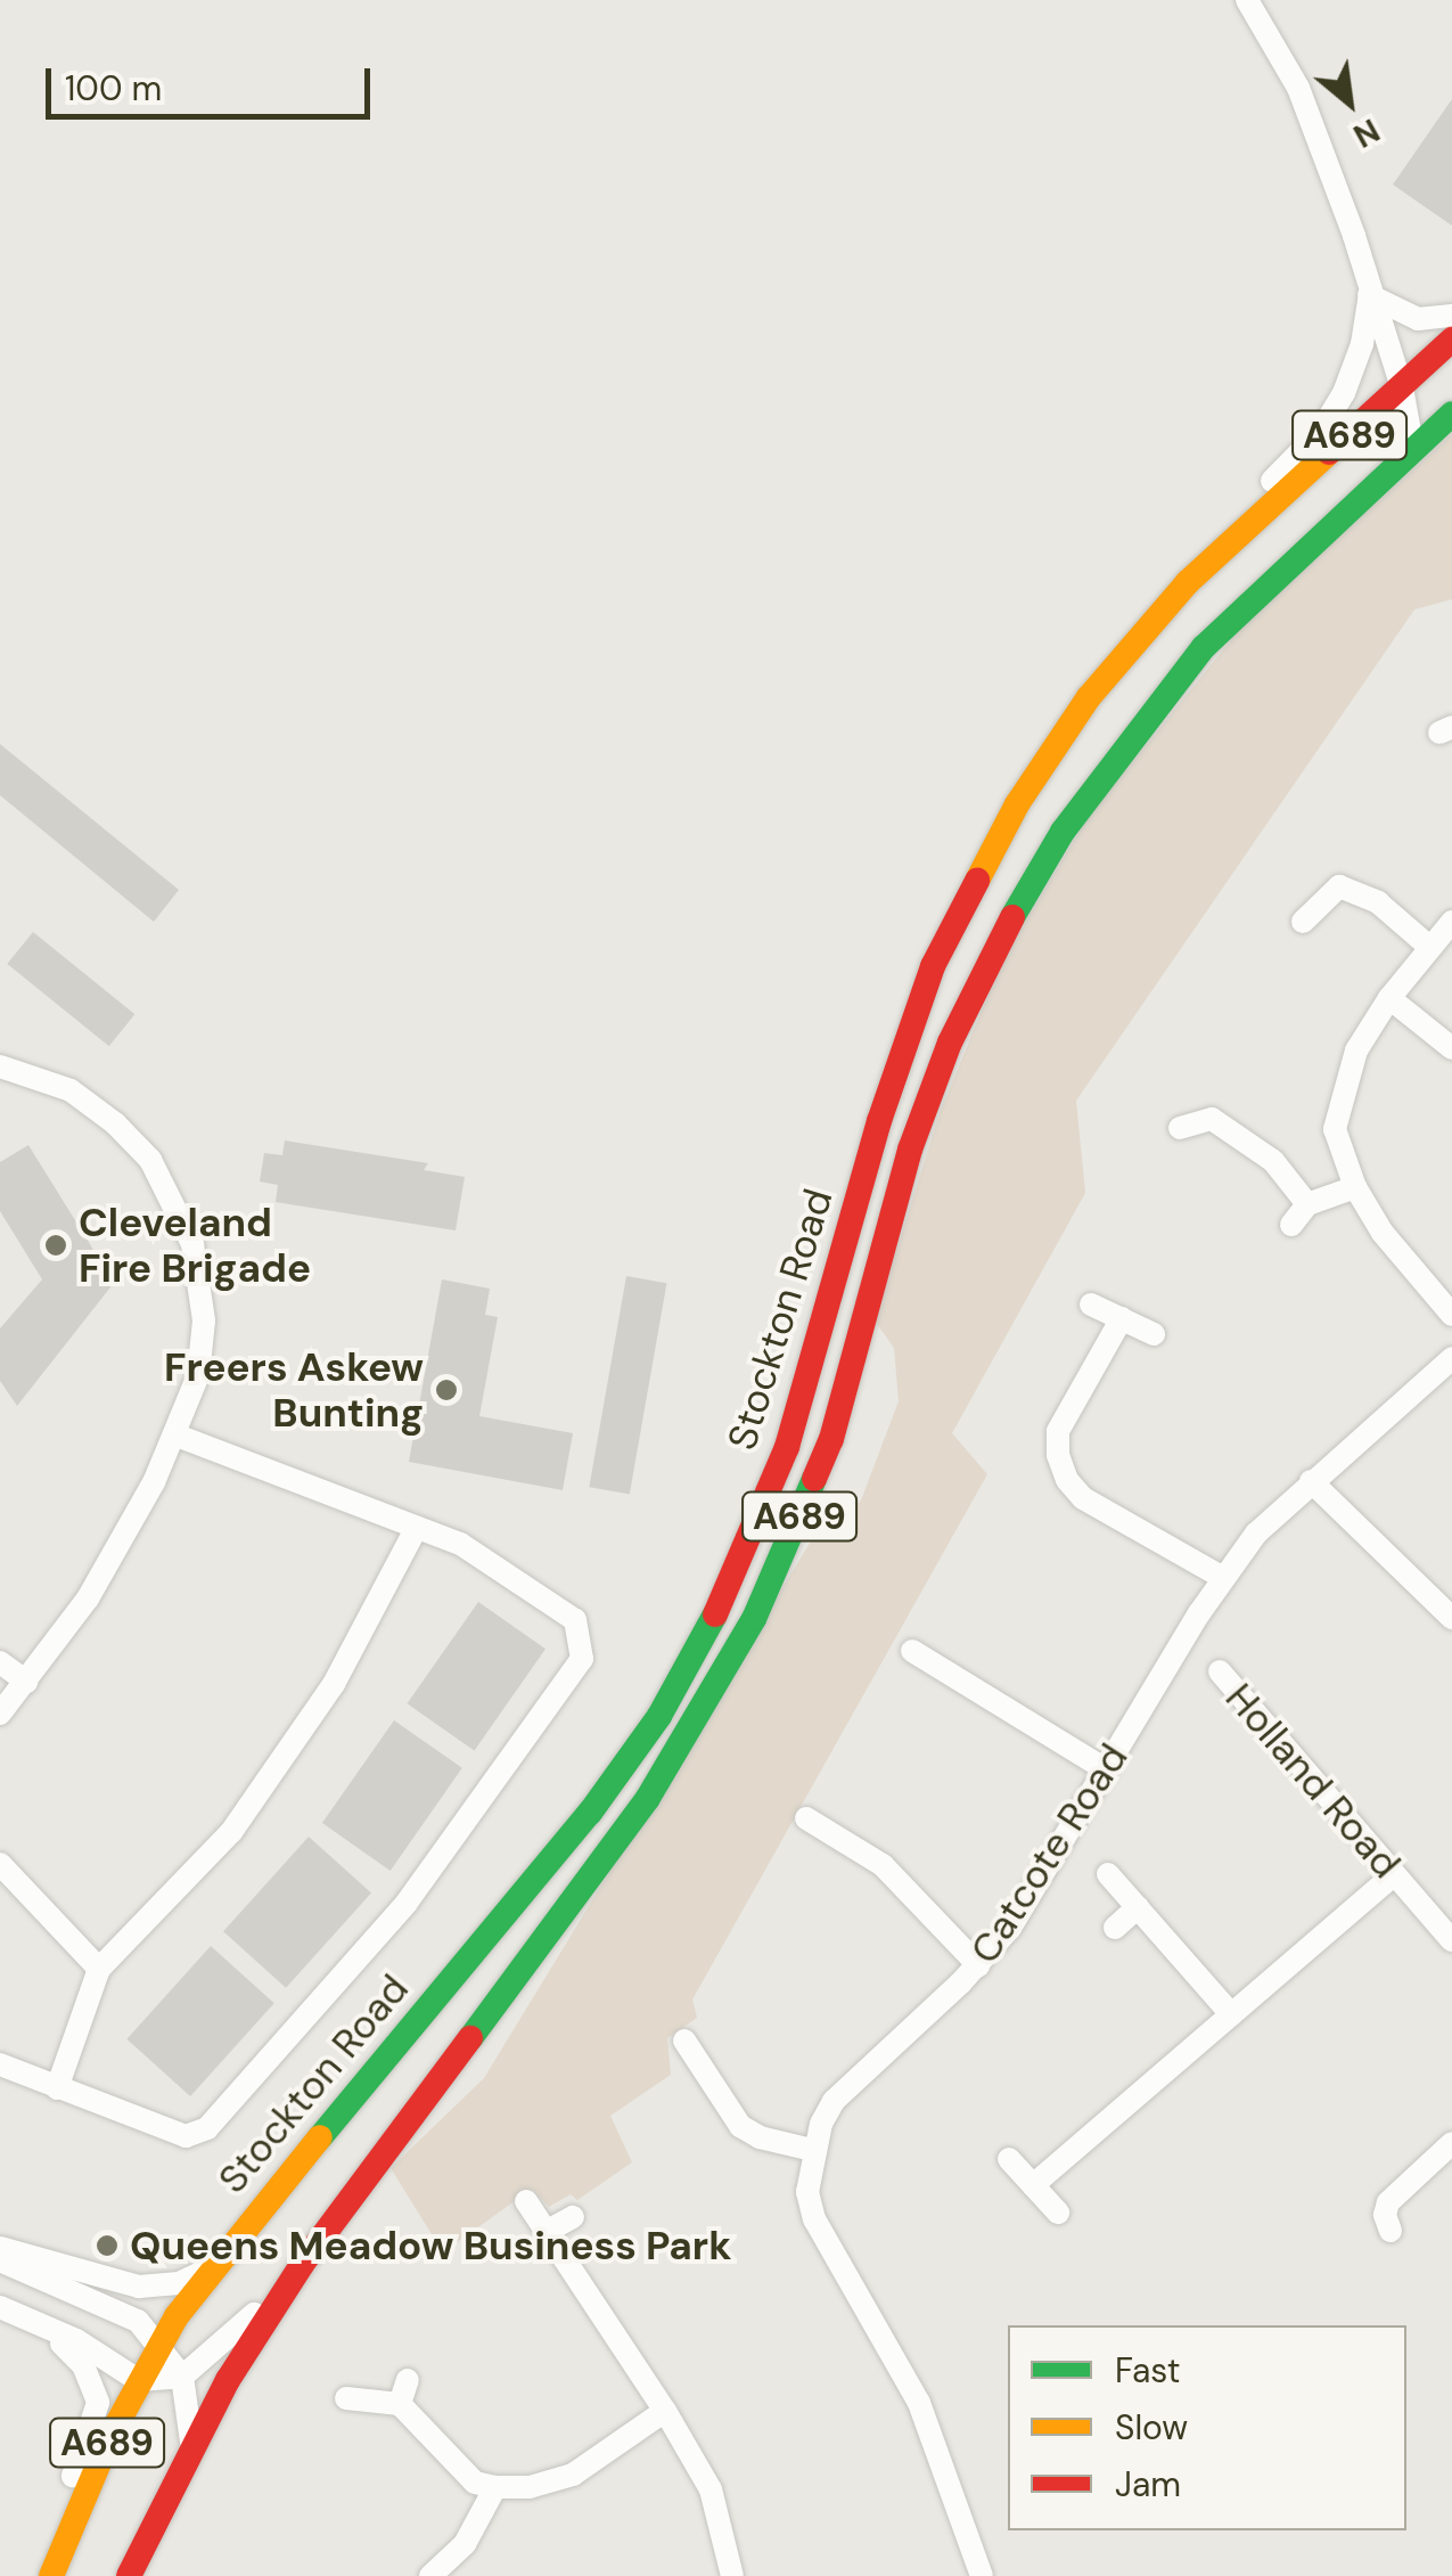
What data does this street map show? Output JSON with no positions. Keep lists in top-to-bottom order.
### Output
{
  "streets": {
    "highway": ["A689", "Stockton Road"],
    "street": ["Holland Road", "Catcote Road"]
  },
  "places": ["Cleveland Fire Brigade", "Freers Askew Bunting", "Queens Meadow Business Park"],
  "legend": ["Fast", "Slow", "Jam"],
  "scale_bar": "100 m",
  "north": "bottom right"
}
